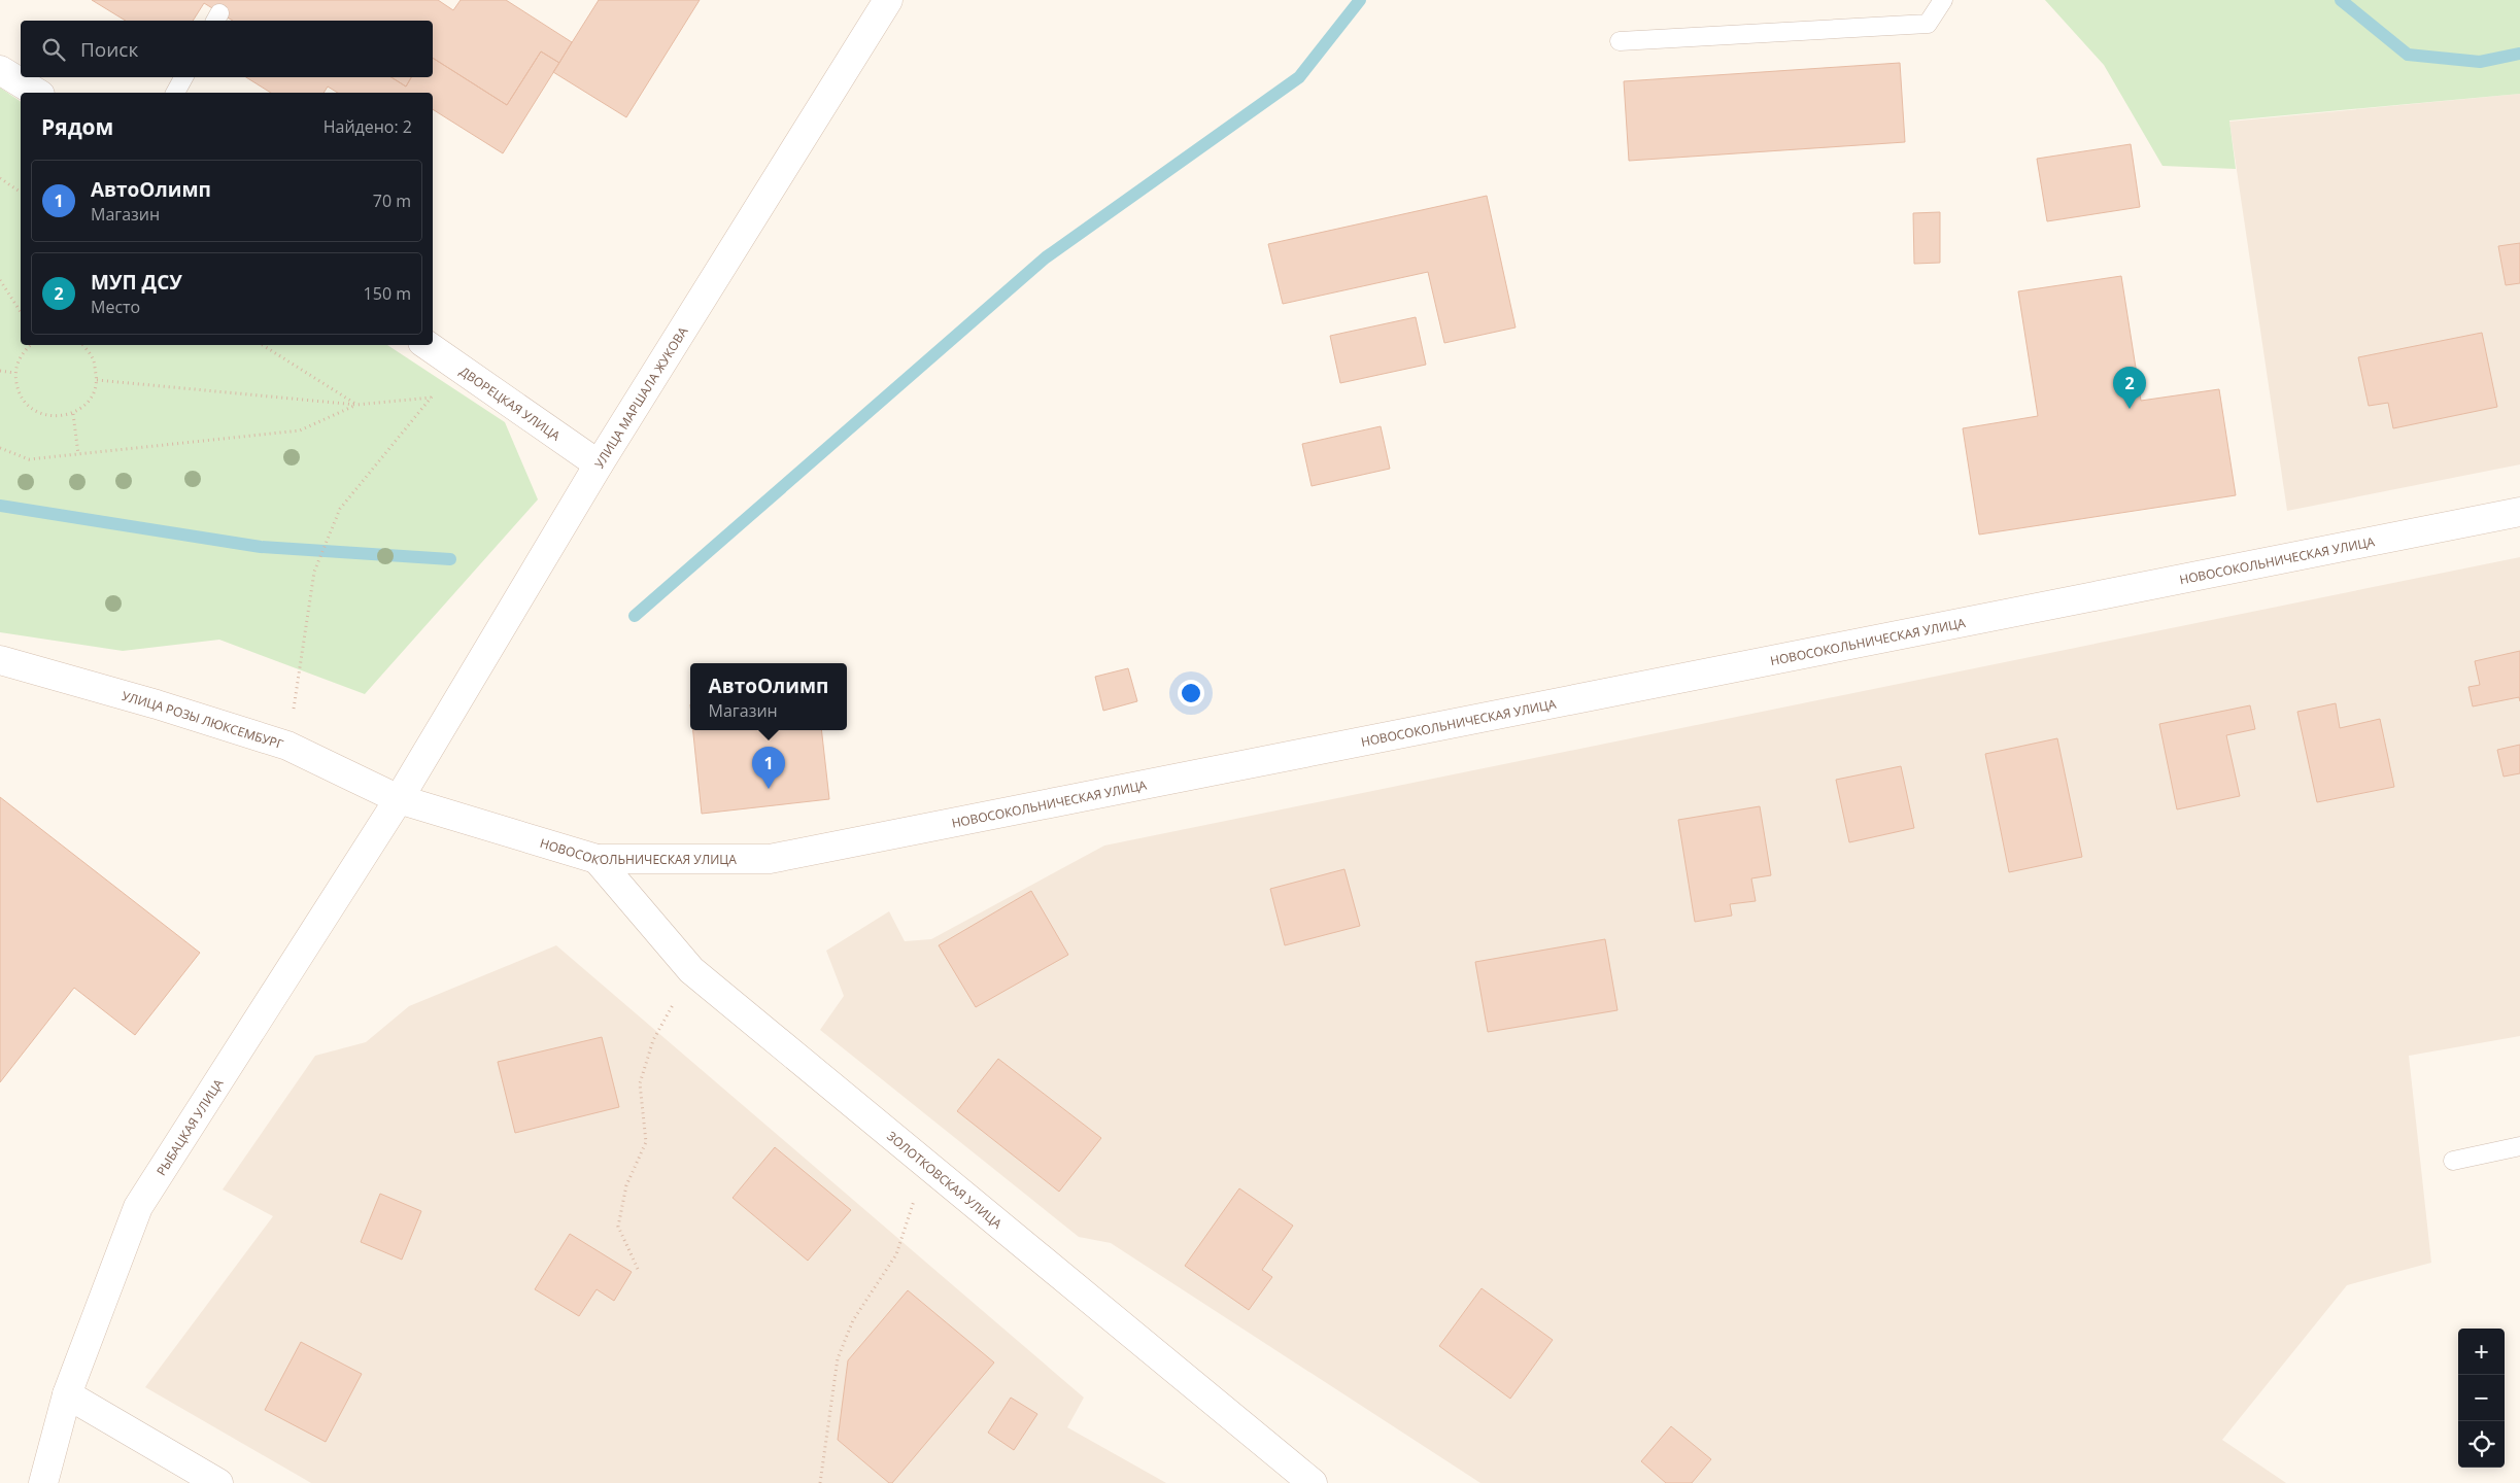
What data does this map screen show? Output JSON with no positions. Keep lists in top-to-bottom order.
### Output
{
  "streets": {
    "main road": [
      "УЛИЦА МАРШАЛА ЖУКОВА",
      "ДВОРЕЦКАЯ УЛИЦА",
      "НОВОСОКОЛЬНИЧЕСКАЯ УЛИЦА",
      "УЛИЦА РОЗЫ ЛЮКСЕМБУРГ",
      "РЫБАЦКАЯ УЛИЦА",
      "ЗОЛОТКОВСКАЯ УЛИЦА"
    ]
  },
  "crossings": [
    ["УЛИЦА МАРШАЛА ЖУКОВА", "ДВОРЕЦКАЯ УЛИЦА"],
    ["УЛИЦА МАРШАЛА ЖУКОВА", "НОВОСОКОЛЬНИЧЕСКАЯ УЛИЦА"],
    ["УЛИЦА МАРШАЛА ЖУКОВА", "УЛИЦА РОЗЫ ЛЮКСЕМБУРГ"],
    ["УЛИЦА МАРШАЛА ЖУКОВА", "РЫБАЦКАЯ УЛИЦА"],
    ["НОВОСОКОЛЬНИЧЕСКАЯ УЛИЦА", "УЛИЦА РОЗЫ ЛЮКСЕМБУРГ"],
    ["НОВОСОКОЛЬНИЧЕСКАЯ УЛИЦА", "РЫБАЦКАЯ УЛИЦА"],
    ["НОВОСОКОЛЬНИЧЕСКАЯ УЛИЦА", "ЗОЛОТКОВСКАЯ УЛИЦА"],
    ["УЛИЦА РОЗЫ ЛЮКСЕМБУРГ", "РЫБАЦКАЯ УЛИЦА"]
  ],
  "page": {
    "search": "Поиск",
    "heading": ["Рядом", "Найдено: 2"],
    "list": [
      {
        "mark": "1",
        "name": "АвтоОлимп",
        "note": "Магазин",
        "value": "70 m"
      },
      {
        "mark": "2",
        "name": "МУП ДСУ",
        "note": "Место",
        "value": "150 m"
      }
    ],
    "pins": ["2", "1"],
    "popup": ["АвтоОлимп", "Магазин"],
    "map_buttons": ["+", "−"]
  }
}
